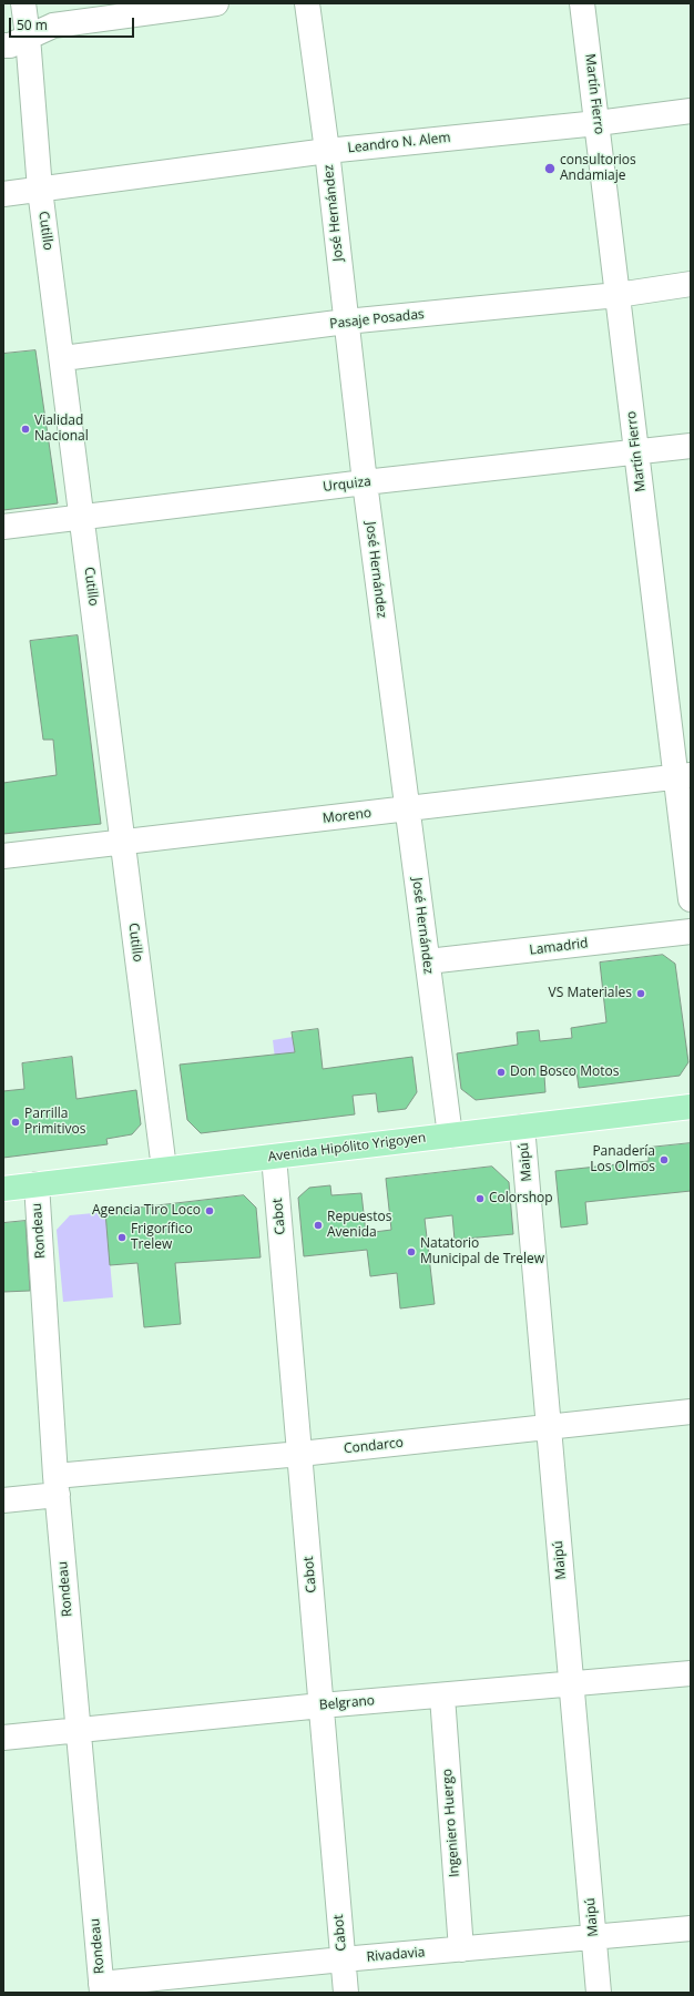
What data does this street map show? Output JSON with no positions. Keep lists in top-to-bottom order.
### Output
{
  "streets": {
    "main road": ["Avenida Hipólito Yrigoyen"],
    "street": [
      "Martín Fierro",
      "Leandro N. Alem",
      "José Hernández",
      "Cutillo",
      "Pasaje Posadas",
      "Urquiza",
      "Moreno",
      "Lamadrid",
      "Maipú",
      "Cabot",
      "Rondeau",
      "Condarco",
      "Belgrano",
      "Ingeniero Huergo",
      "Rivadavia"
    ]
  },
  "crossings": [
    ["Martín Fierro", "Leandro N. Alem"],
    ["Martín Fierro", "Pasaje Posadas"],
    ["Martín Fierro", "Urquiza"],
    ["Martín Fierro", "Moreno"],
    ["Leandro N. Alem", "José Hernández"],
    ["Leandro N. Alem", "Cutillo"],
    ["José Hernández", "Pasaje Posadas"],
    ["José Hernández", "Urquiza"],
    ["José Hernández", "Moreno"],
    ["José Hernández", "Lamadrid"],
    ["José Hernández", "Avenida Hipólito Yrigoyen"],
    ["Cutillo", "Pasaje Posadas"],
    ["Cutillo", "Urquiza"],
    ["Cutillo", "Moreno"],
    ["Cutillo", "Avenida Hipólito Yrigoyen"],
    ["Avenida Hipólito Yrigoyen", "Maipú"],
    ["Avenida Hipólito Yrigoyen", "Cabot"],
    ["Avenida Hipólito Yrigoyen", "Rondeau"],
    ["Maipú", "Condarco"],
    ["Maipú", "Belgrano"],
    ["Maipú", "Rivadavia"],
    ["Cabot", "Condarco"],
    ["Cabot", "Belgrano"],
    ["Cabot", "Rivadavia"],
    ["Rondeau", "Condarco"],
    ["Rondeau", "Belgrano"],
    ["Rondeau", "Rivadavia"],
    ["Belgrano", "Ingeniero Huergo"],
    ["Ingeniero Huergo", "Rivadavia"]
  ],
  "places": [
    "consultorios Andamiaje",
    "Vialidad Nacional",
    "VS Materiales",
    "Don Bosco Motos",
    "Parrilla Primitivos",
    "Panadería Los Olmos",
    "Colorshop",
    "Agencia Tiro Loco",
    "Repuestos Avenida",
    "Frigorífico Trelew",
    "Natatorio Municipal de Trelew"
  ],
  "scale_bar": "50 m"
}
